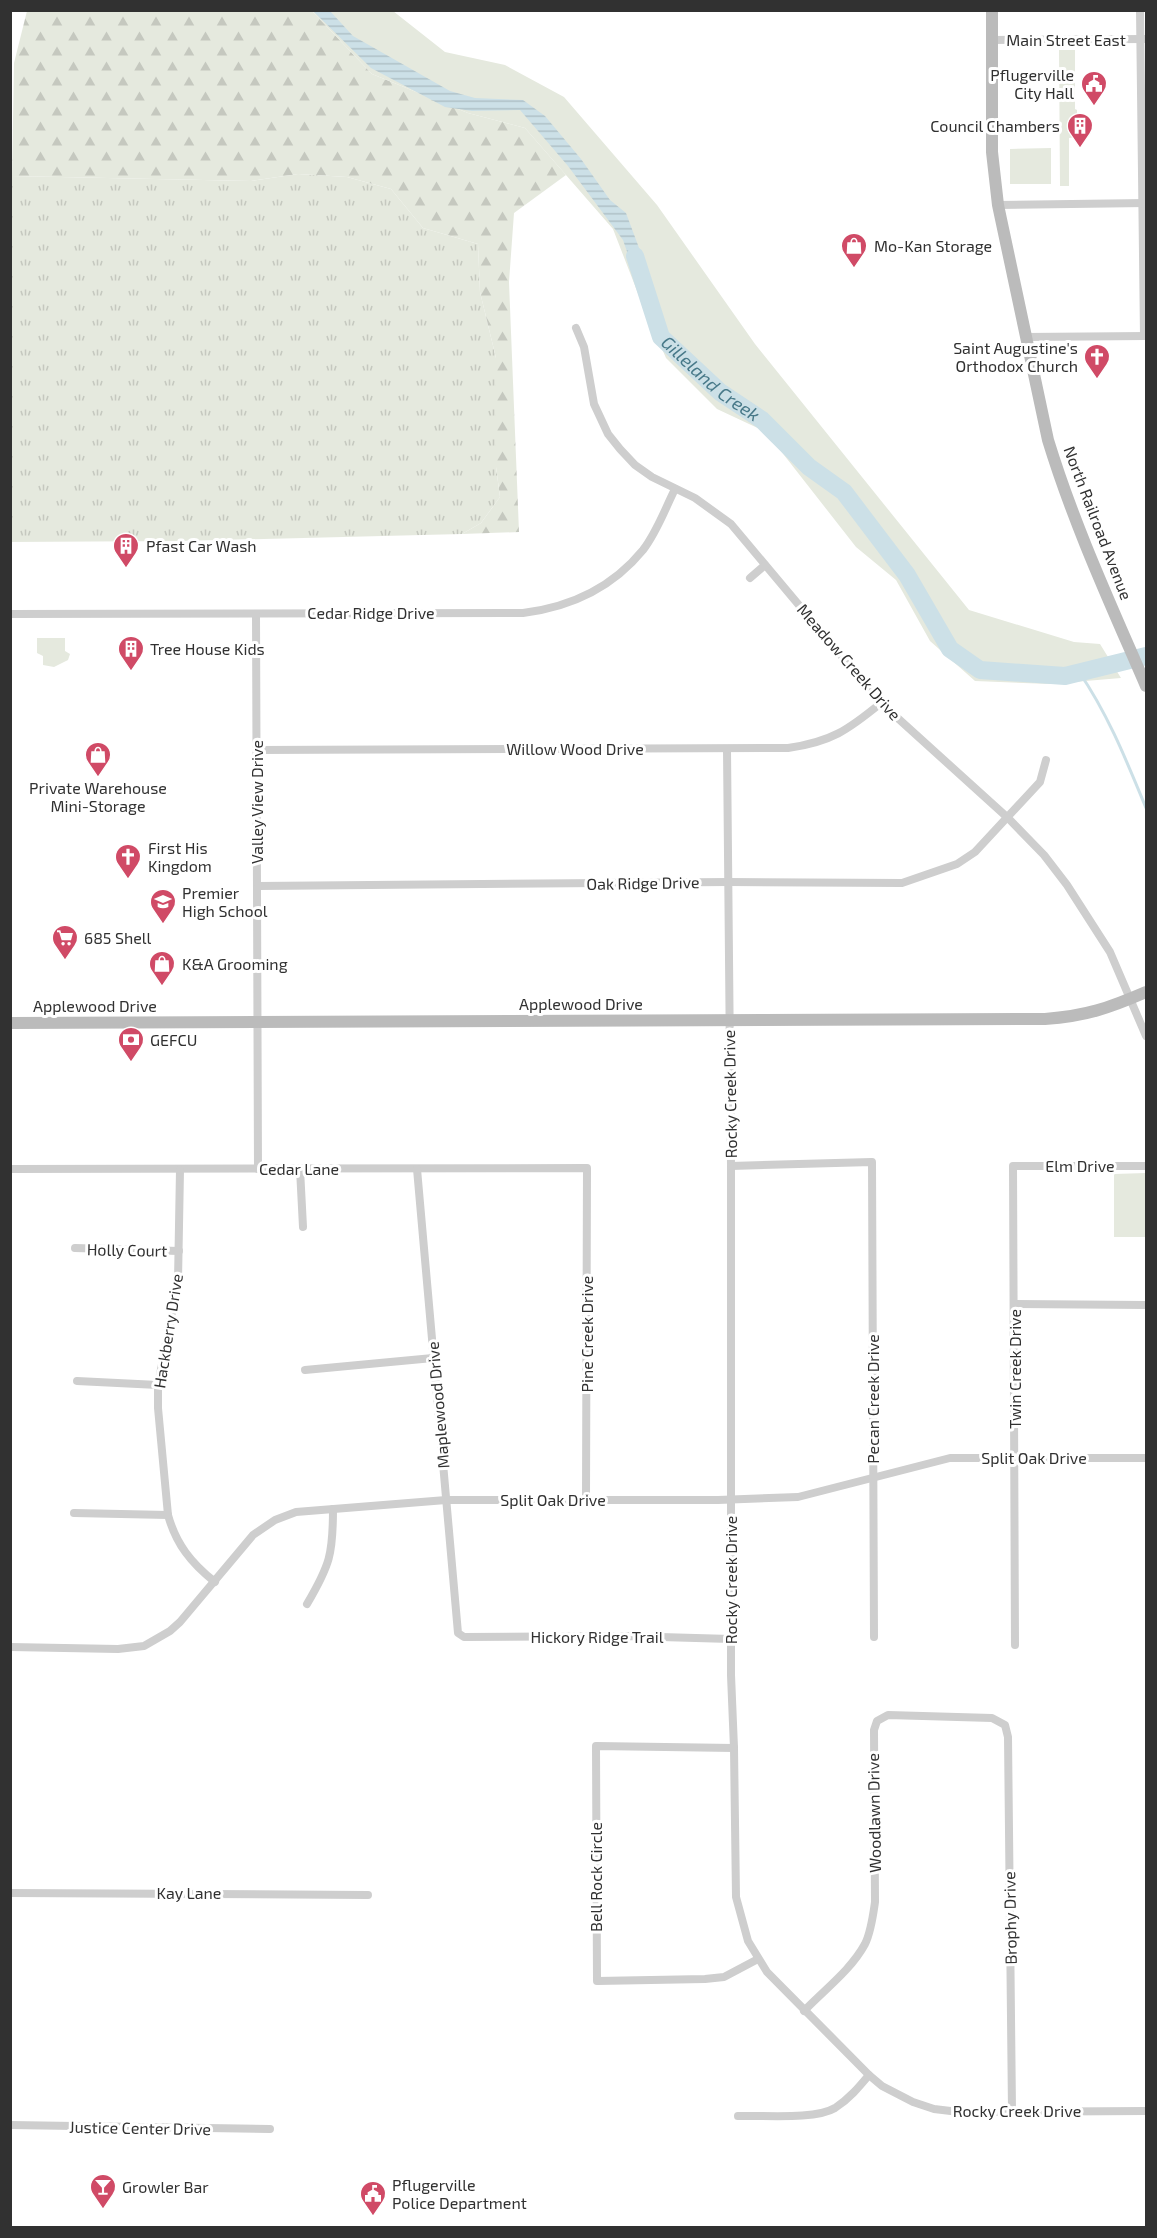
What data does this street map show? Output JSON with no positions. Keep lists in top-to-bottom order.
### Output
{
  "streets": {
    "street": [
      "Main Street East",
      "North Railroad Avenue",
      "Cedar Ridge Drive",
      "Meadow Creek Drive",
      "Willow Wood Drive",
      "Valley View Drive",
      "Oak Ridge Drive",
      "Applewood Drive",
      "Rocky Creek Drive",
      "Elm Drive",
      "Cedar Lane",
      "Holly Court",
      "Hackberry Drive",
      "Pine Creek Drive",
      "Twin Creek Drive",
      "Pecan Creek Drive",
      "Maplewood Drive",
      "Split Oak Drive",
      "Hickory Ridge Trail",
      "Woodlawn Drive",
      "Bell Rock Circle",
      "Kay Lane",
      "Brophy Drive",
      "Justice Center Drive"
    ]
  },
  "crossings": [
    ["Main Street East", "North Railroad Avenue"],
    ["Cedar Ridge Drive", "Meadow Creek Drive"],
    ["Cedar Ridge Drive", "Valley View Drive"],
    ["Meadow Creek Drive", "Willow Wood Drive"],
    ["Meadow Creek Drive", "Oak Ridge Drive"],
    ["Meadow Creek Drive", "Applewood Drive"],
    ["Willow Wood Drive", "Valley View Drive"],
    ["Willow Wood Drive", "Rocky Creek Drive"],
    ["Valley View Drive", "Oak Ridge Drive"],
    ["Valley View Drive", "Applewood Drive"],
    ["Valley View Drive", "Cedar Lane"],
    ["Oak Ridge Drive", "Rocky Creek Drive"],
    ["Applewood Drive", "Rocky Creek Drive"],
    ["Rocky Creek Drive", "Pecan Creek Drive"],
    ["Rocky Creek Drive", "Split Oak Drive"],
    ["Rocky Creek Drive", "Hickory Ridge Trail"],
    ["Rocky Creek Drive", "Woodlawn Drive"],
    ["Rocky Creek Drive", "Bell Rock Circle"],
    ["Rocky Creek Drive", "Brophy Drive"],
    ["Elm Drive", "Twin Creek Drive"],
    ["Cedar Lane", "Hackberry Drive"],
    ["Cedar Lane", "Pine Creek Drive"],
    ["Cedar Lane", "Maplewood Drive"],
    ["Holly Court", "Hackberry Drive"],
    ["Hackberry Drive", "Split Oak Drive"],
    ["Pine Creek Drive", "Split Oak Drive"],
    ["Twin Creek Drive", "Split Oak Drive"],
    ["Pecan Creek Drive", "Split Oak Drive"],
    ["Maplewood Drive", "Split Oak Drive"],
    ["Maplewood Drive", "Hickory Ridge Trail"],
    ["Woodlawn Drive", "Brophy Drive"]
  ],
  "water": ["Gilleland Creek"],
  "places": {
    "public building": ["Pflugerville City Hall", "Pflugerville Police Department"],
    "building": ["Council Chambers", "Pfast Car Wash", "Tree House Kids"],
    "shop": ["Mo-Kan Storage", "Private Warehouse Mini-Storage", "K&A Grooming"],
    "church": ["Saint Augustine's Orthodox Church", "First His Kingdom"],
    "school or university": ["Premier High School"],
    "supermarket": ["685 Shell"],
    "bank": ["GEFCU"],
    "bar": ["Growler Bar"]
  }
}
